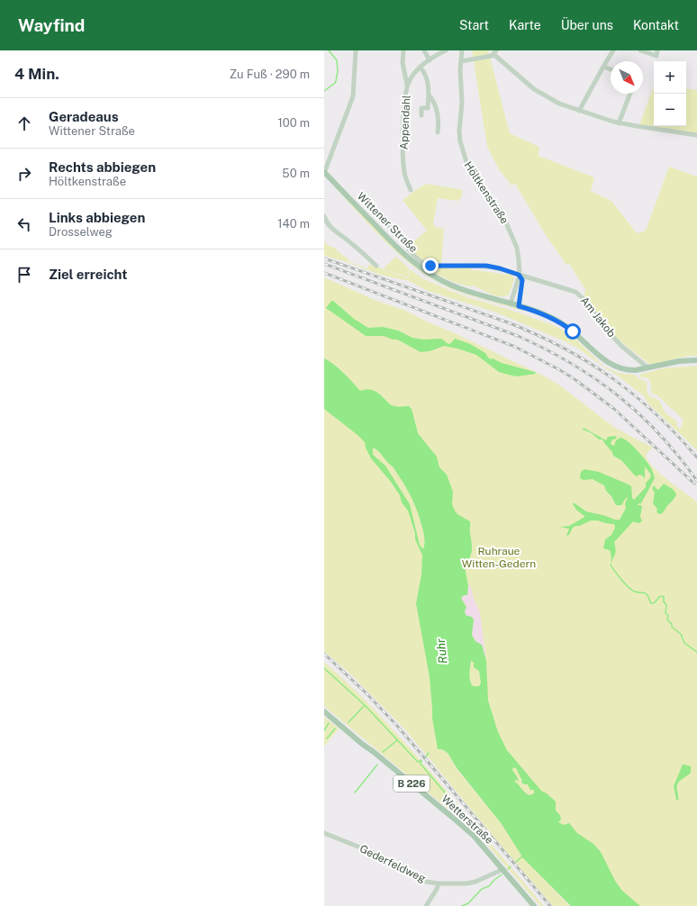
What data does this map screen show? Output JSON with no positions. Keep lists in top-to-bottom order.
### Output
{
  "streets": {
    "main road": ["Wittener Straße", "B 226", "Wetterstraße"],
    "street": [
      "Appendahl",
      "Höltkenstraße",
      "Am Jakob",
      "Gederfeldweg"
    ]
  },
  "crossings": [
    ["Höltkenstraße", "Wittener Straße"],
    ["Höltkenstraße", "Am Jakob"],
    ["Wittener Straße", "Am Jakob"],
    ["Wetterstraße", "Gederfeldweg"]
  ],
  "water": ["Ruhr"],
  "parks": ["Ruhraue Witten-Gedern"],
  "north": "bottom right",
  "page": {
    "header": "Wayfind",
    "nav": [
      "Start",
      "Karte",
      "Über uns",
      "Kontakt"
    ],
    "heading": ["4 Min.", "Zu Fuß · 290 m"],
    "map_buttons": ["+", "−"],
    "list": [
      ["Geradeaus", "Wittener Straße", "100 m"],
      ["Rechts abbiegen", "Höltkenstraße", "50 m"],
      ["Links abbiegen", "Drosselweg", "140 m"],
      "Ziel erreicht"
    ]
  }
}
